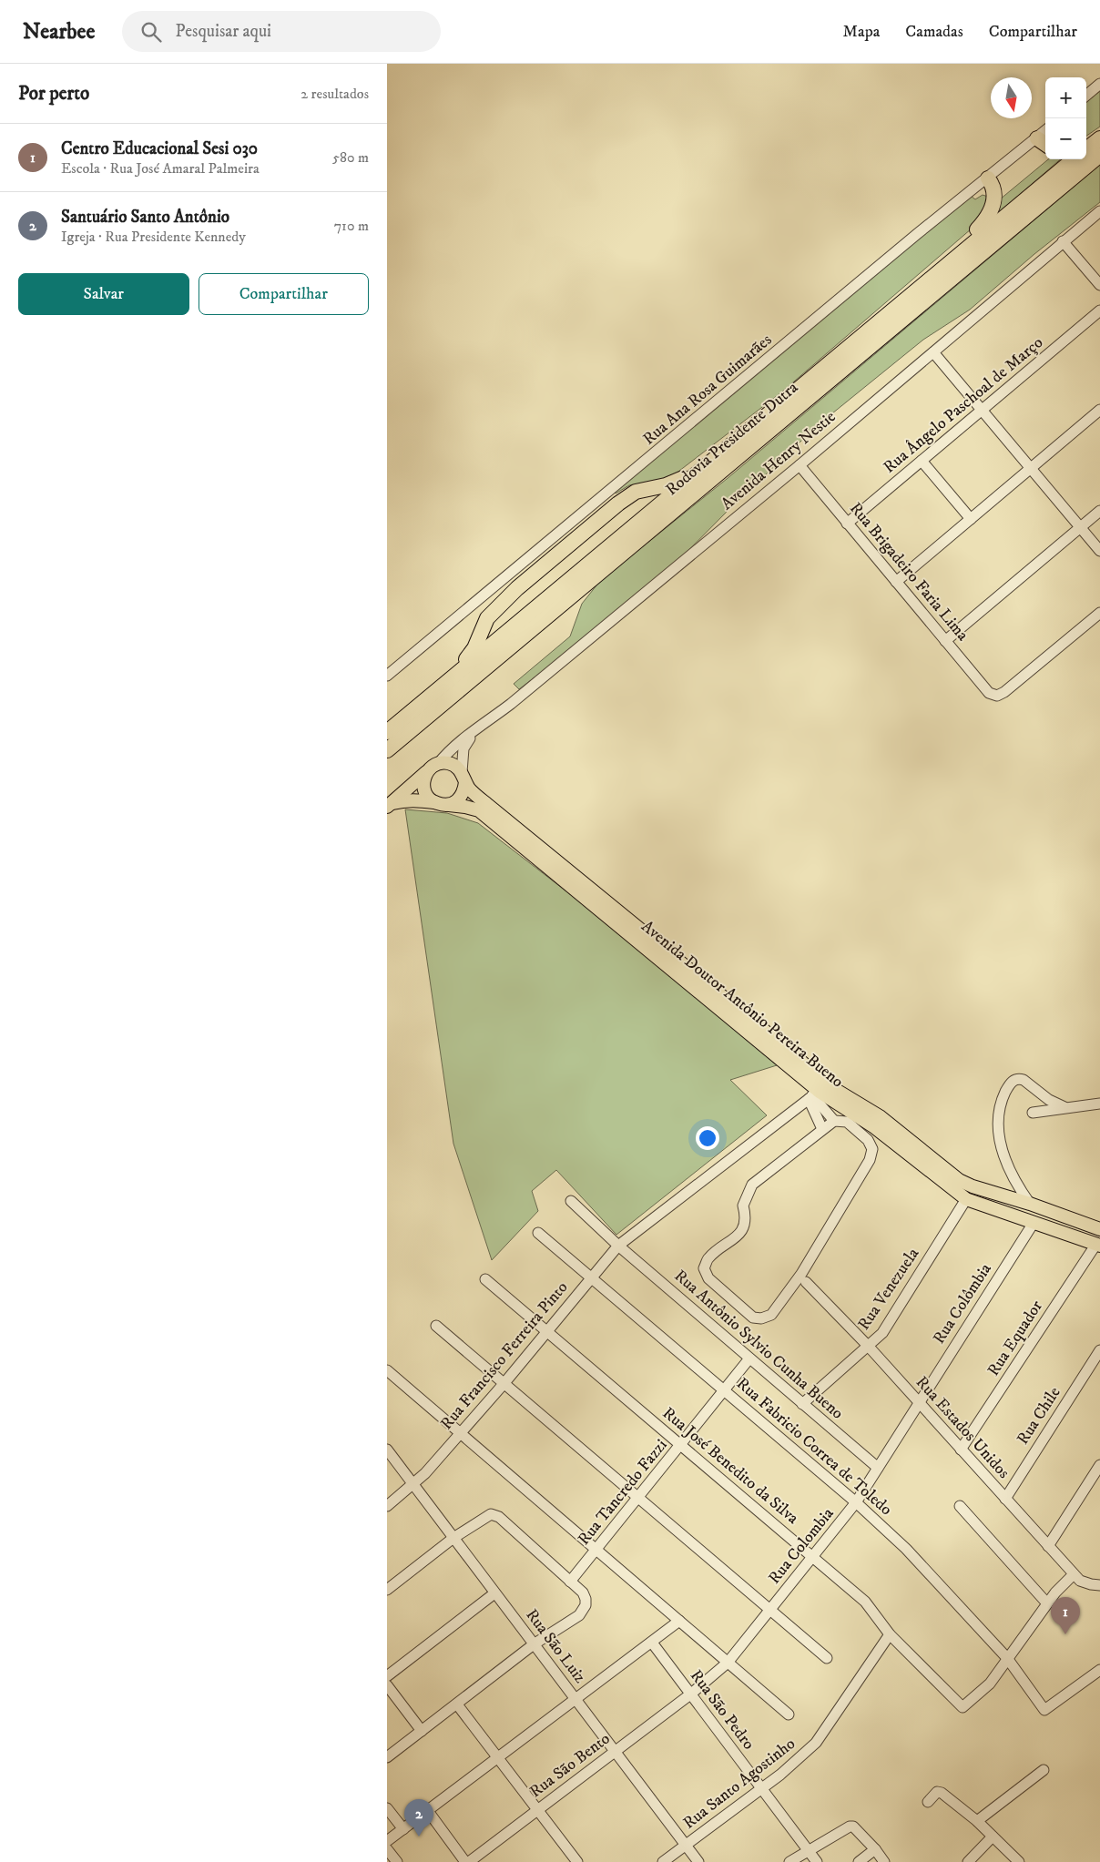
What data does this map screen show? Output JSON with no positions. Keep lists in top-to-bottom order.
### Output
{
  "streets": {
    "highway": ["Rodovia Presidente Dutra"],
    "main road": ["Avenida Doutor Antônio Pereira Bueno"],
    "street": [
      "Rua Ana Rosa Guimarães",
      "Rua Ângelo Paschoal de Março",
      "Avenida Henry Nestie",
      "Rua Brigadeiro Faria Lima",
      "Rua Venezuela",
      "Rua Colômbia",
      "Rua Equador",
      "Rua Antônio Sylvio Cunha Bueno",
      "Rua Francisco Ferreira Pinto",
      "Rua Chile",
      "Rua Estados Unidos",
      "Rua Fabricio Correa de Toledo",
      "Rua José Benedito da Silva",
      "Rua Tancredo Fazzi",
      "Rua Colombia",
      "Rua São Luiz",
      "Rua São Pedro",
      "Rua São Bento",
      "Rua Santo Agostinho"
    ]
  },
  "crossings": [
    ["Rua Ângelo Paschoal de Março", "Rua Brigadeiro Faria Lima"],
    ["Avenida Henry Nestie", "Rua Brigadeiro Faria Lima"],
    ["Avenida Henry Nestie", "Avenida Doutor Antônio Pereira Bueno"],
    ["Avenida Doutor Antônio Pereira Bueno", "Rua Venezuela"],
    ["Avenida Doutor Antônio Pereira Bueno", "Rua Colômbia"],
    ["Avenida Doutor Antônio Pereira Bueno", "Rua Equador"],
    ["Avenida Doutor Antônio Pereira Bueno", "Rua Francisco Ferreira Pinto"],
    ["Rua Venezuela", "Rua Antônio Sylvio Cunha Bueno"],
    ["Rua Venezuela", "Rua Estados Unidos"],
    ["Rua Colômbia", "Rua Estados Unidos"],
    ["Rua Colômbia", "Rua Colombia"],
    ["Rua Equador", "Rua Estados Unidos"],
    ["Rua Antônio Sylvio Cunha Bueno", "Rua Francisco Ferreira Pinto"],
    ["Rua Antônio Sylvio Cunha Bueno", "Rua Tancredo Fazzi"],
    ["Rua Antônio Sylvio Cunha Bueno", "Rua Colombia"],
    ["Rua Francisco Ferreira Pinto", "Rua Fabricio Correa de Toledo"],
    ["Rua Francisco Ferreira Pinto", "Rua José Benedito da Silva"],
    ["Rua Francisco Ferreira Pinto", "Rua São Luiz"],
    ["Rua Chile", "Rua Estados Unidos"],
    ["Rua Estados Unidos", "Rua Colombia"],
    ["Rua Fabricio Correa de Toledo", "Rua José Benedito da Silva"],
    ["Rua Fabricio Correa de Toledo", "Rua Tancredo Fazzi"],
    ["Rua Fabricio Correa de Toledo", "Rua Colombia"],
    ["Rua José Benedito da Silva", "Rua Tancredo Fazzi"],
    ["Rua José Benedito da Silva", "Rua Colombia"],
    ["Rua José Benedito da Silva", "Rua Santo Agostinho"],
    ["Rua Colombia", "Rua São Pedro"],
    ["Rua Colombia", "Rua São Bento"],
    ["Rua São Luiz", "Rua São Bento"],
    ["Rua São Luiz", "Rua Santo Agostinho"],
    ["Rua São Pedro", "Rua São Bento"],
    ["Rua São Pedro", "Rua Santo Agostinho"]
  ],
  "north": "bottom",
  "page": {
    "header": "Nearbee",
    "search": "Pesquisar aqui",
    "nav": ["Mapa", "Camadas", "Compartilhar"],
    "heading": ["Por perto", "2 resultados"],
    "map_buttons": ["+", "−"],
    "list": [
      {
        "mark": "1",
        "name": "Centro Educacional Sesi 030",
        "note": "Escola · Rua José Amaral Palmeira",
        "value": "580 m"
      },
      {
        "mark": "2",
        "name": "Santuário Santo Antônio",
        "note": "Igreja · Rua Presidente Kennedy",
        "value": "710 m"
      }
    ],
    "buttons": ["Salvar", "Compartilhar"],
    "pins": ["1", "2"]
  }
}
